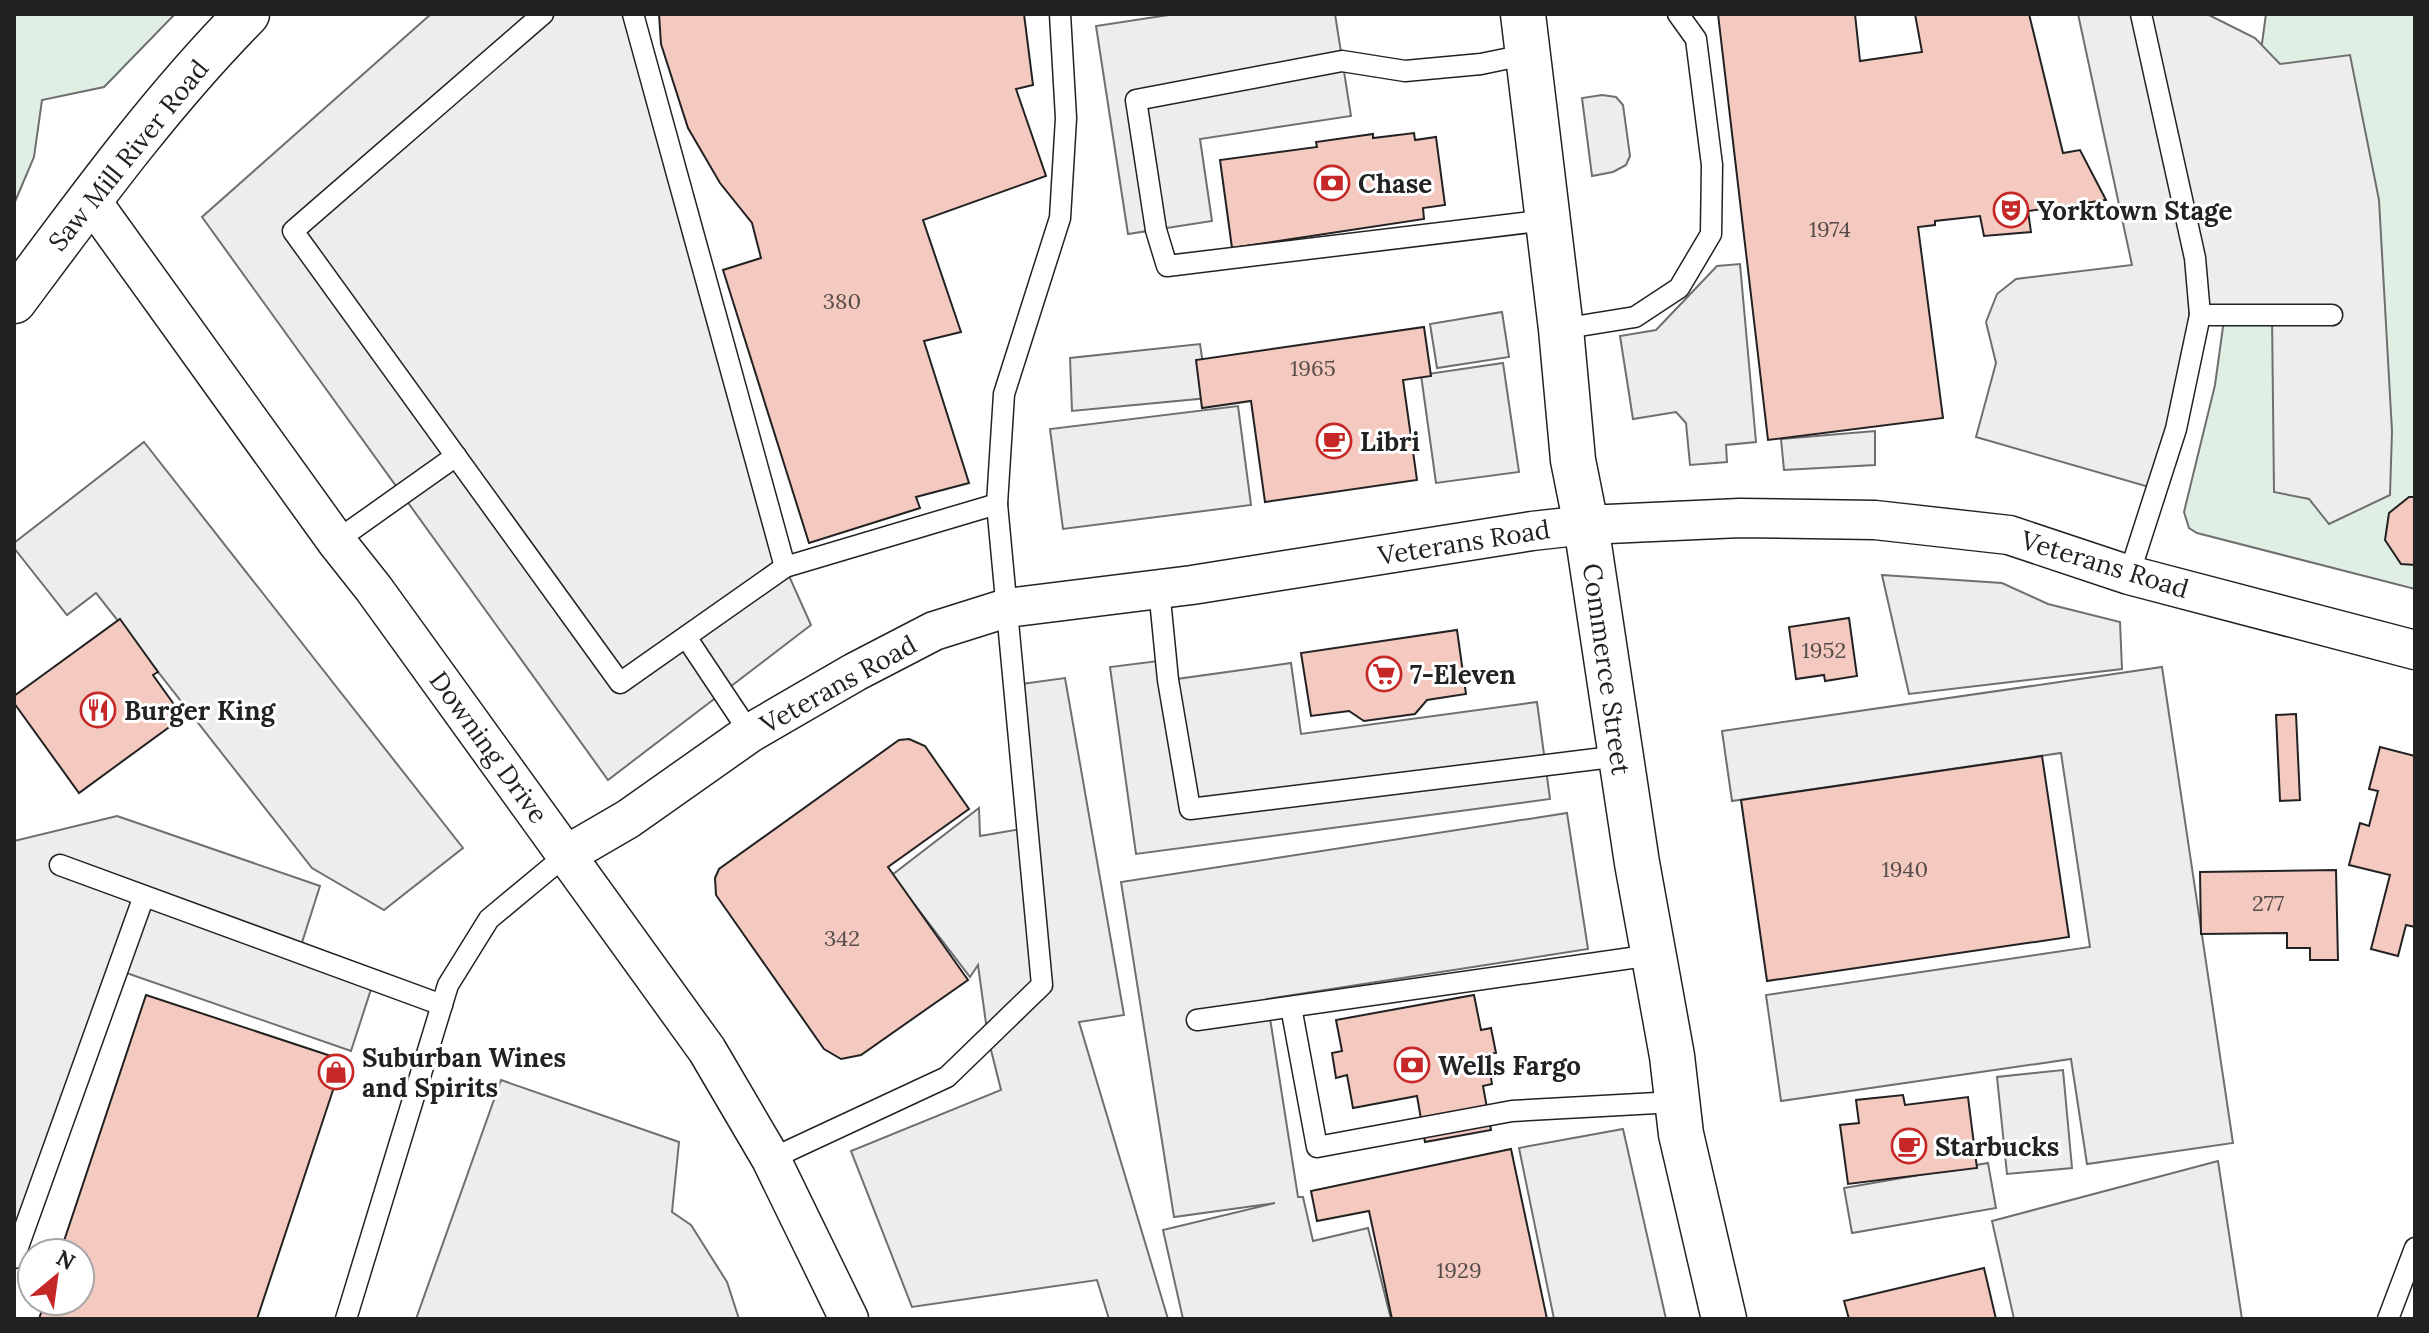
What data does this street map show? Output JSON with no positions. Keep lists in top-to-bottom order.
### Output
{
  "streets": {
    "street": [
      "Saw Mill River Road",
      "Veterans Road",
      "Commerce Street",
      "Downing Drive"
    ]
  },
  "crossings": [
    ["Saw Mill River Road", "Downing Drive"],
    ["Veterans Road", "Commerce Street"],
    ["Veterans Road", "Downing Drive"]
  ],
  "places": {
    "bank": ["Chase", "Wells Fargo"],
    "theatre": ["Yorktown Stage"],
    "cafe": ["Libri", "Starbucks"],
    "supermarket": ["7-Eleven"],
    "restaurant": ["Burger King"],
    "shop": ["Suburban Wines and Spirits"]
  },
  "house_numbers": [
    "1974",
    "380",
    "1965",
    "1952",
    "1940",
    "277",
    "342",
    "1929"
  ],
  "north": "top right"
}
